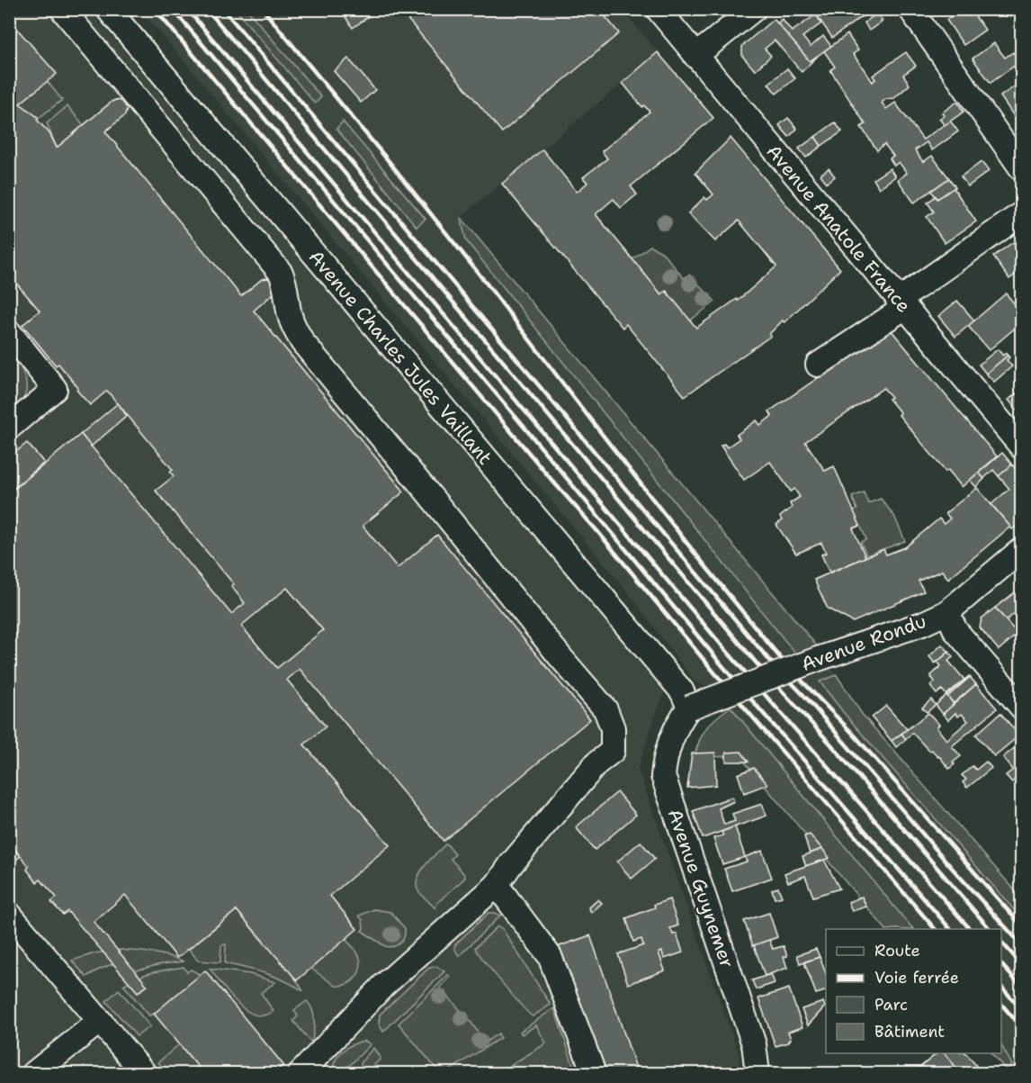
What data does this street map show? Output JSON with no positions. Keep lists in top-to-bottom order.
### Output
{
  "streets": {
    "street": [
      "Avenue Anatole France",
      "Avenue Charles Jules Vaillant",
      "Avenue Rondu",
      "Avenue Guynemer"
    ]
  },
  "crossings": [
    ["Avenue Charles Jules Vaillant", "Avenue Rondu"],
    ["Avenue Charles Jules Vaillant", "Avenue Guynemer"],
    ["Avenue Rondu", "Avenue Guynemer"]
  ],
  "legend": [
    "Route",
    "Voie ferrée",
    "Parc",
    "Bâtiment"
  ]
}
